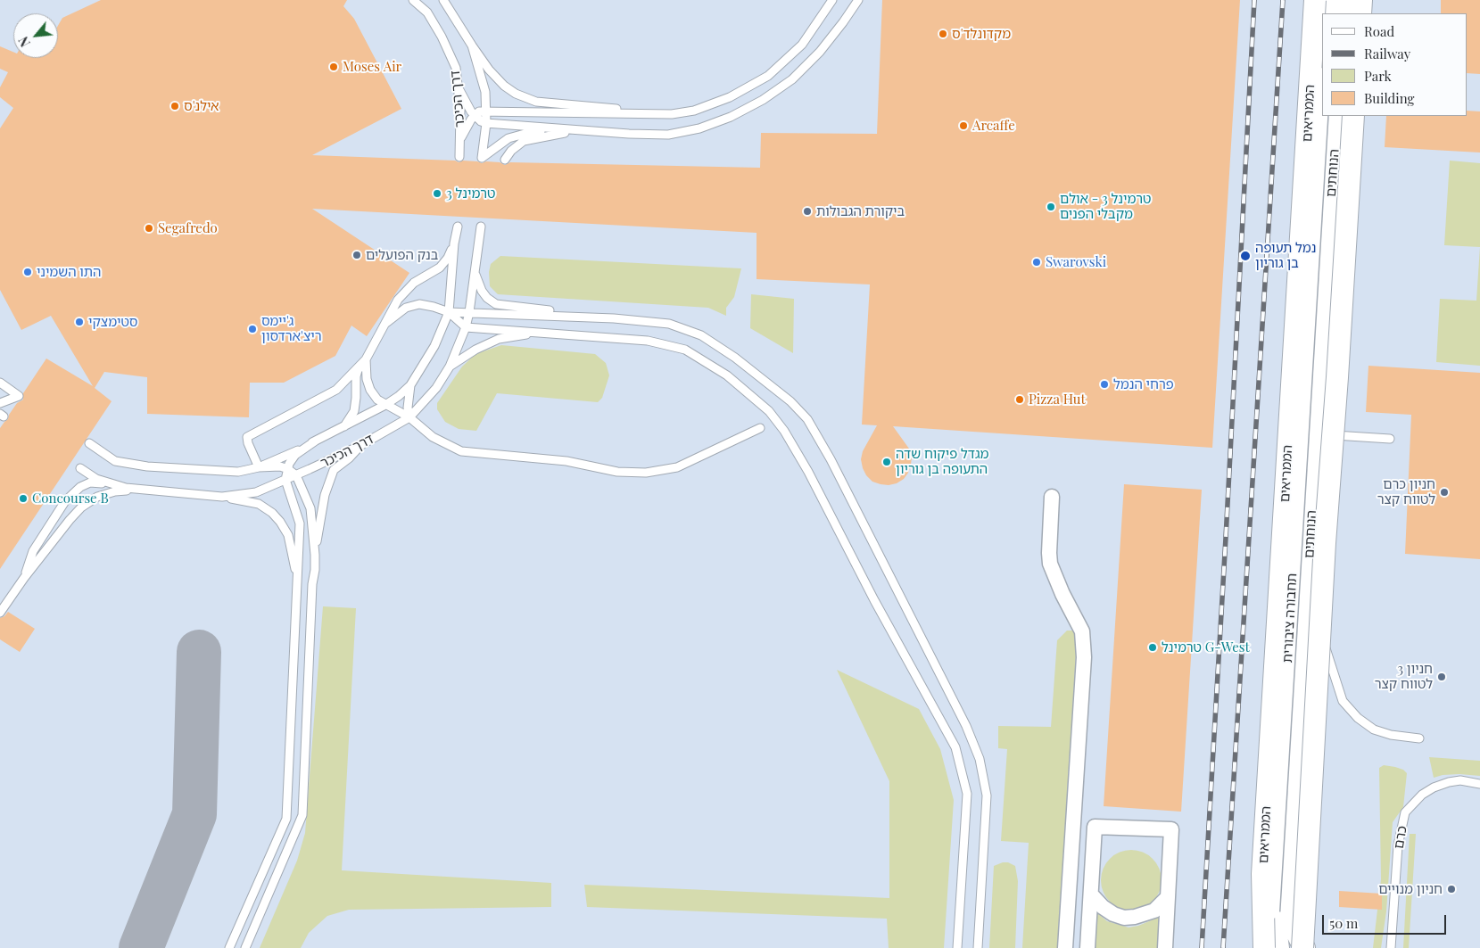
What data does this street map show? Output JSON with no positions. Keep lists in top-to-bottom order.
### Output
{
  "streets": {
    "street": ["הממריאים", "הנוחתים", "תחבורה ציבורית"],
    "lane": ["דרך הכיכר", "כרם"]
  },
  "places": [
    "מקדונלד'ס",
    "Moses Air",
    "אילנ'ס",
    "Arcaffe",
    "טרמינל 3",
    "טרמינל 3 - אולם מקבלי הפנים",
    "ביקורת הגבולות",
    "Segafredo",
    "בנק הפועלים",
    "נמל תעופה בן גוריון",
    "Swarovski",
    "התו השמיני",
    "סטימצקי",
    "ג'יימס ריצ'ארדסון",
    "פרחי הנמל",
    "Pizza Hut",
    "מגדל פיקוח שדה התעופה בן גוריון",
    "חניון כרם לטווח קצר",
    "Concourse B",
    "טרמינל G-West",
    "חניון 3 לטווח קצר",
    "חניון מנויים"
  ],
  "legend": [
    "Road",
    "Railway",
    "Park",
    "Building"
  ],
  "scale_bar": "50 m",
  "north": "bottom left"
}
